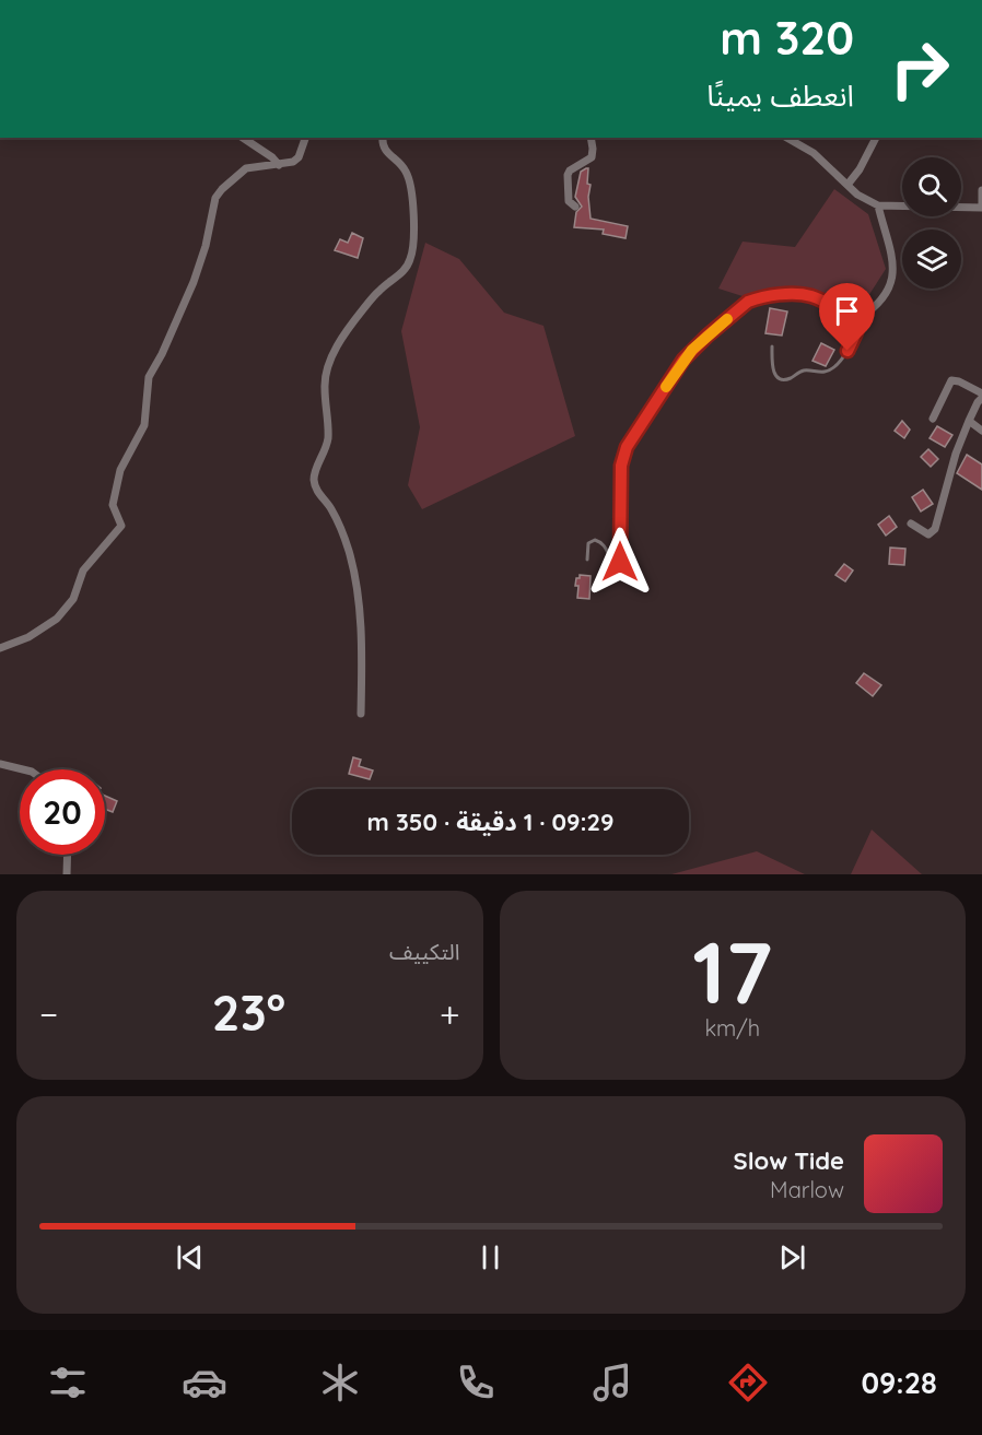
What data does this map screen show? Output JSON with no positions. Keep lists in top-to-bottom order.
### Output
{
  "page": {
    "turn": ["320 m", "انعطف يمينًا"],
    "limit": "20",
    "trip": "09:29 · 1 دقيقة · 350 m",
    "tile": [
      ["17", "km/h"],
      "التكييف"
    ],
    "heat": ["−", "23°", "+"],
    "song": ["Slow Tide", "Marlow"],
    "tabs": "09:28"
  }
}
